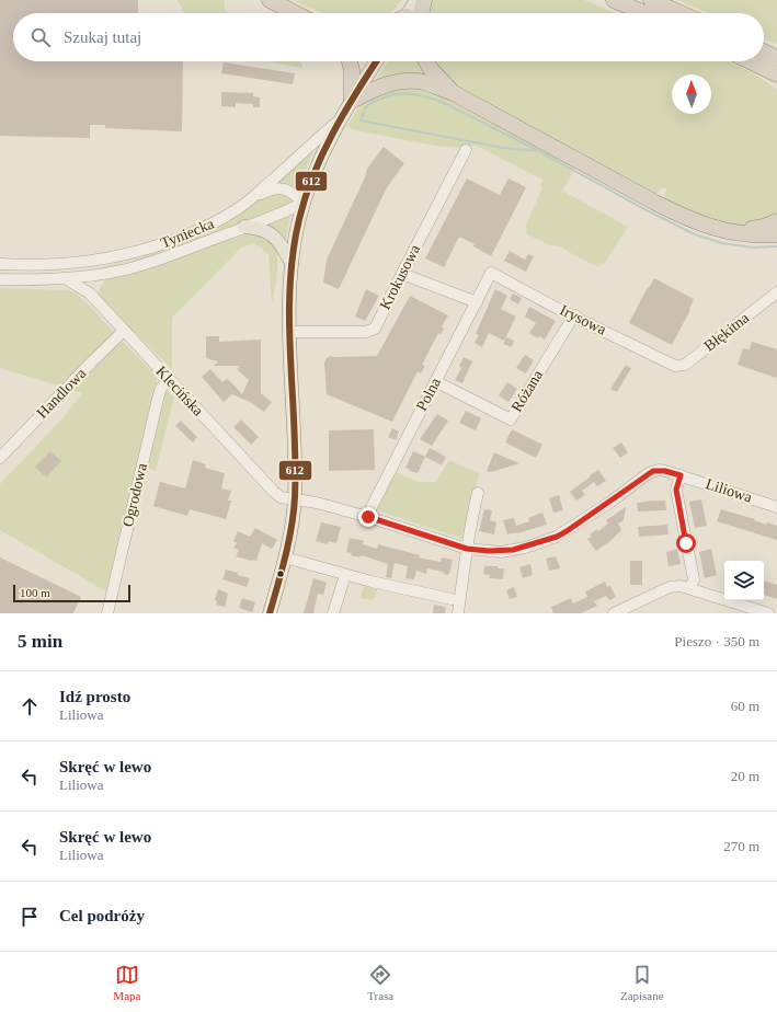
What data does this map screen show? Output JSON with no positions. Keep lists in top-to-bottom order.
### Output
{
  "streets": {
    "street": [
      "Tyniecka",
      "Krokusowa",
      "Irysowa",
      "Błękitna",
      "Klecińska",
      "Różana",
      "Handlowa",
      "Polna",
      "Liliowa",
      "Ogrodowa"
    ]
  },
  "crossings": [
    ["Tyniecka", "Klecińska"],
    ["Irysowa", "Błękitna"],
    ["Irysowa", "Różana"],
    ["Irysowa", "Polna"],
    ["Klecińska", "Handlowa"],
    ["Klecińska", "Liliowa"],
    ["Klecińska", "Ogrodowa"],
    ["Różana", "Polna"],
    ["Polna", "Liliowa"]
  ],
  "lines": ["transit line 612"],
  "scale_bar": "100 m",
  "north": "top",
  "page": {
    "search": "Szukaj tutaj",
    "scale": "100 m",
    "heading": ["5 min", "Pieszo · 350 m"],
    "list": [
      ["Idź prosto", "Liliowa", "60 m"],
      ["Skręć w lewo", "Liliowa", "20 m"],
      ["Skręć w lewo", "Liliowa", "270 m"],
      "Cel podróży"
    ],
    "nav": ["Mapa", "Trasa", "Zapisane"]
  }
}
